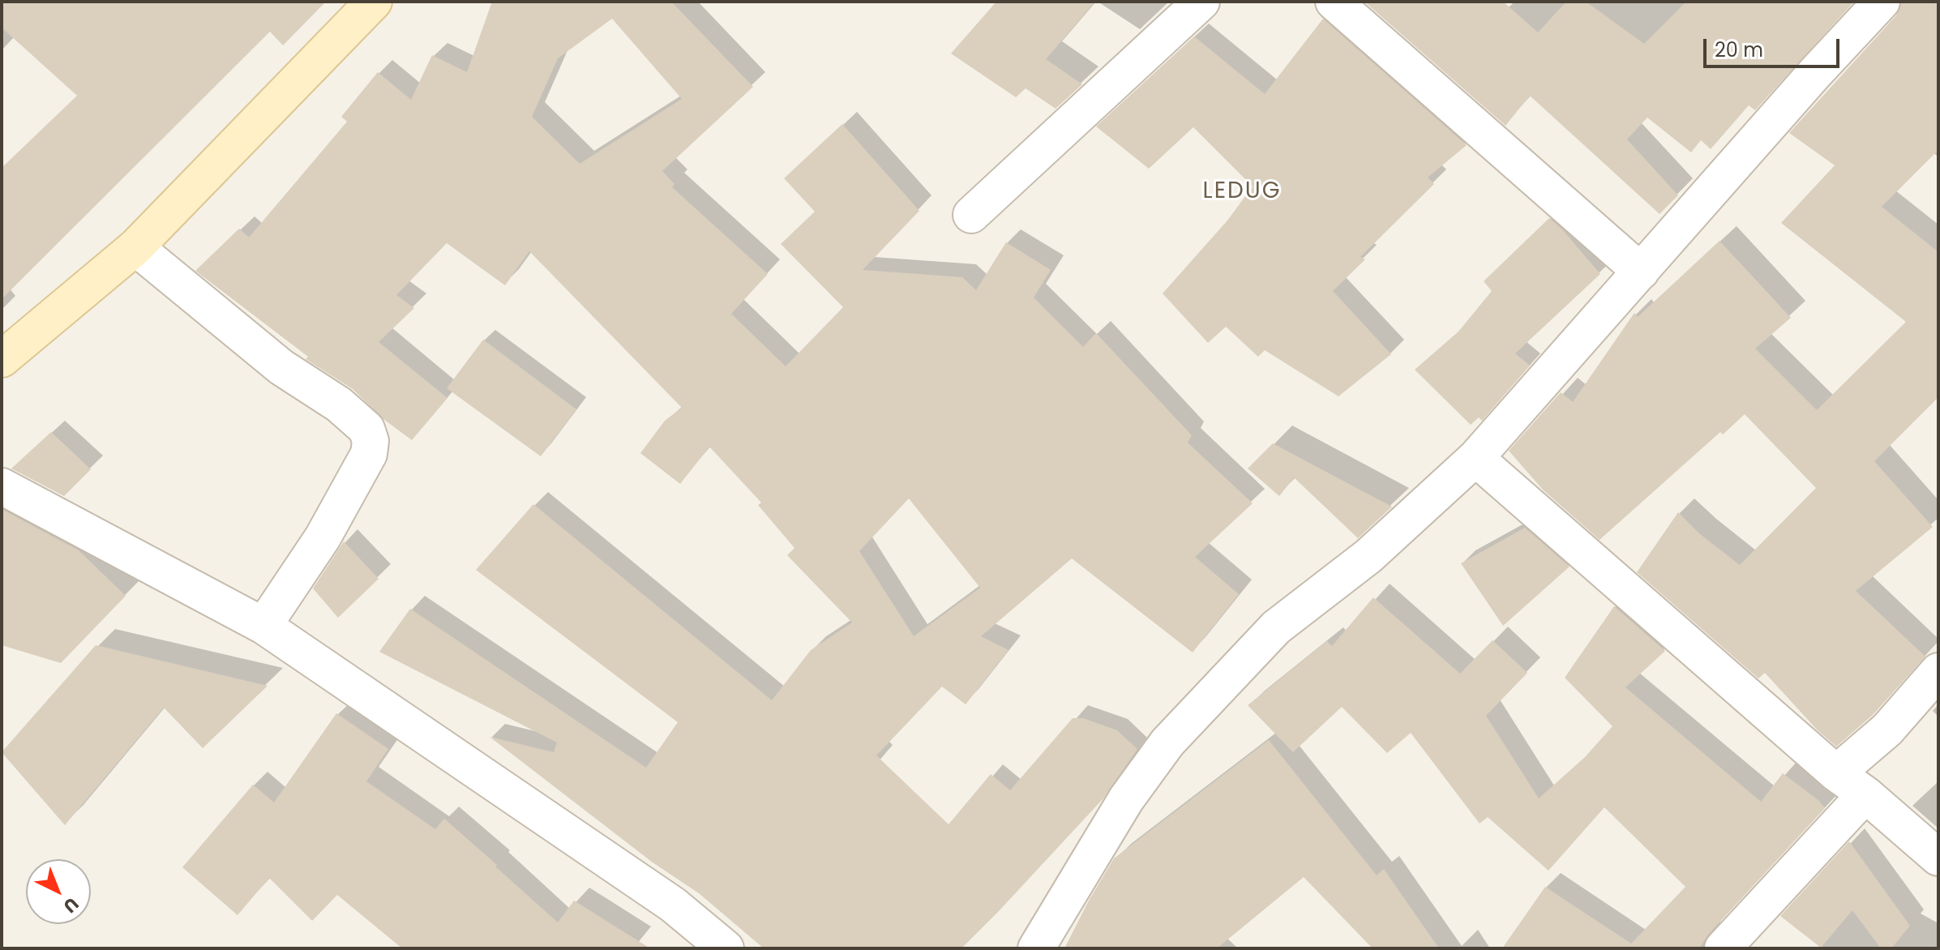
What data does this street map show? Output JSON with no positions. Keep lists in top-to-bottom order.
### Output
{
  "districts": ["LEDUG"],
  "scale_bar": "20 m",
  "north": "bottom right"
}
